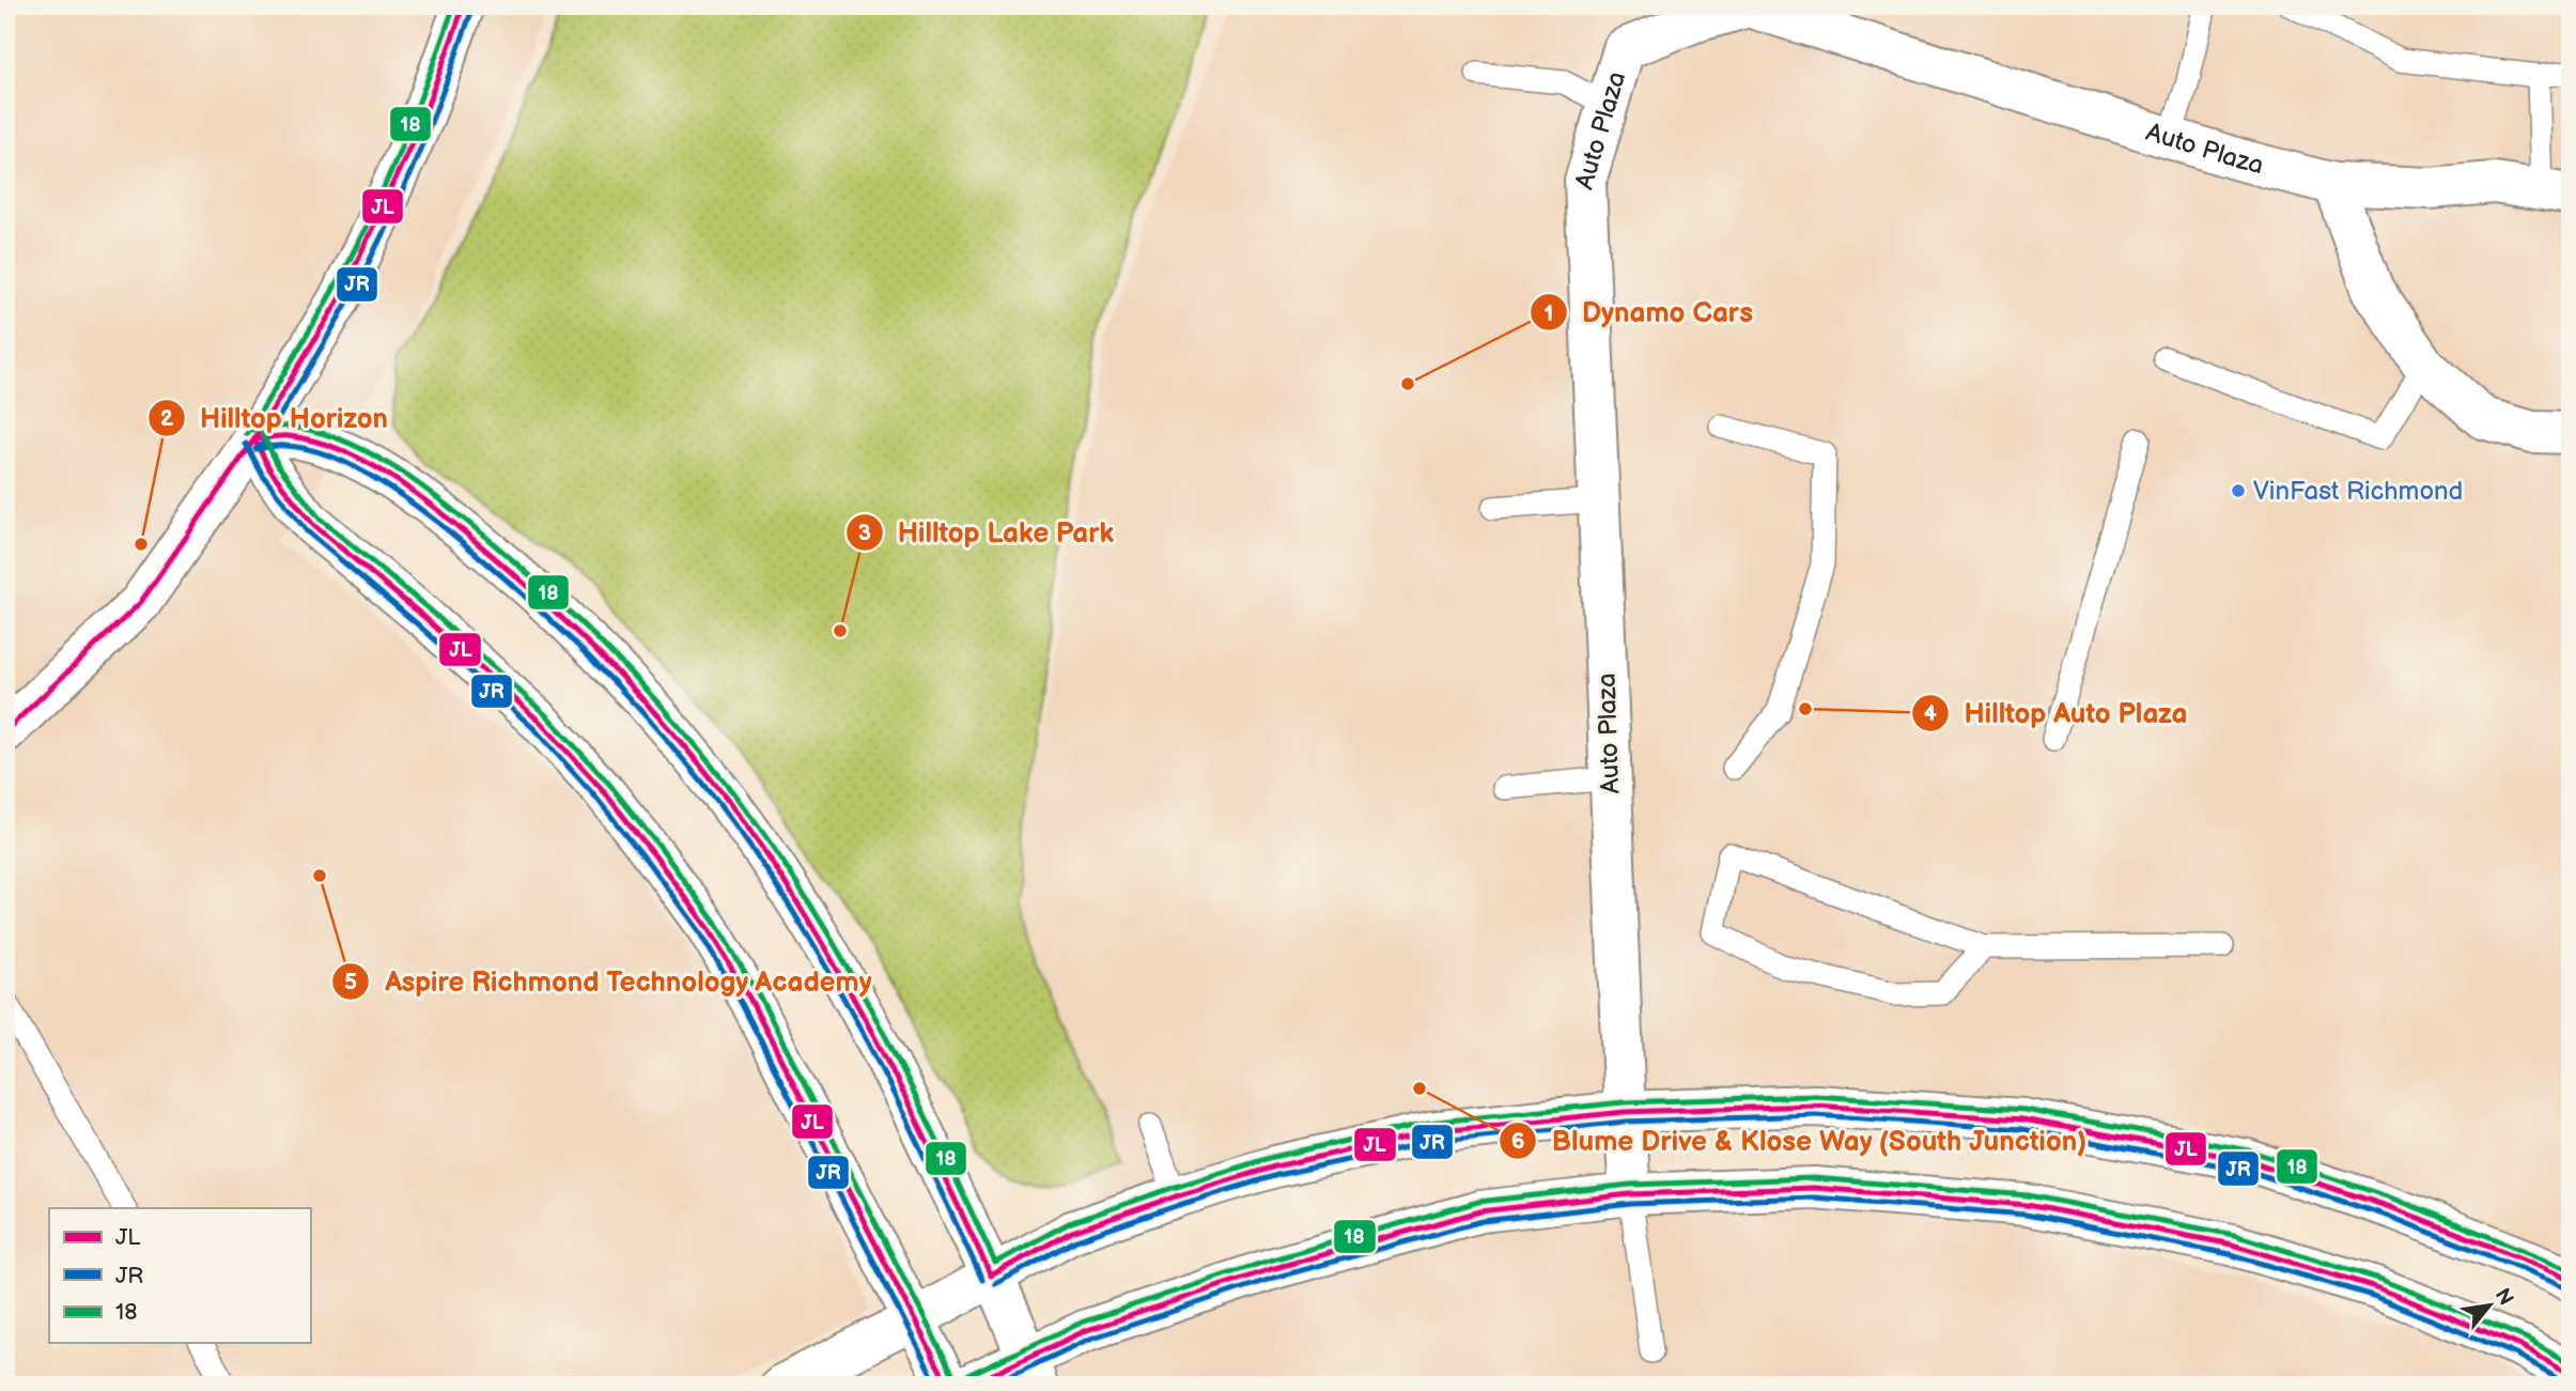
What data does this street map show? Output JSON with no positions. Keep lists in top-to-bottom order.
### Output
{
  "streets": {
    "street": ["Auto Plaza"]
  },
  "places": [
    "Dynamo Cars",
    "VinFast Richmond",
    "Hilltop Horizon",
    "Hilltop Lake Park",
    "Hilltop Auto Plaza",
    "Aspire Richmond Technology Academy",
    "Blume Drive & Klose Way (South Junction)"
  ],
  "lines": ["transit line JL", "transit line 18", "transit line JR"],
  "legend": ["JL", "JR", "18"],
  "north": "top right"
}
